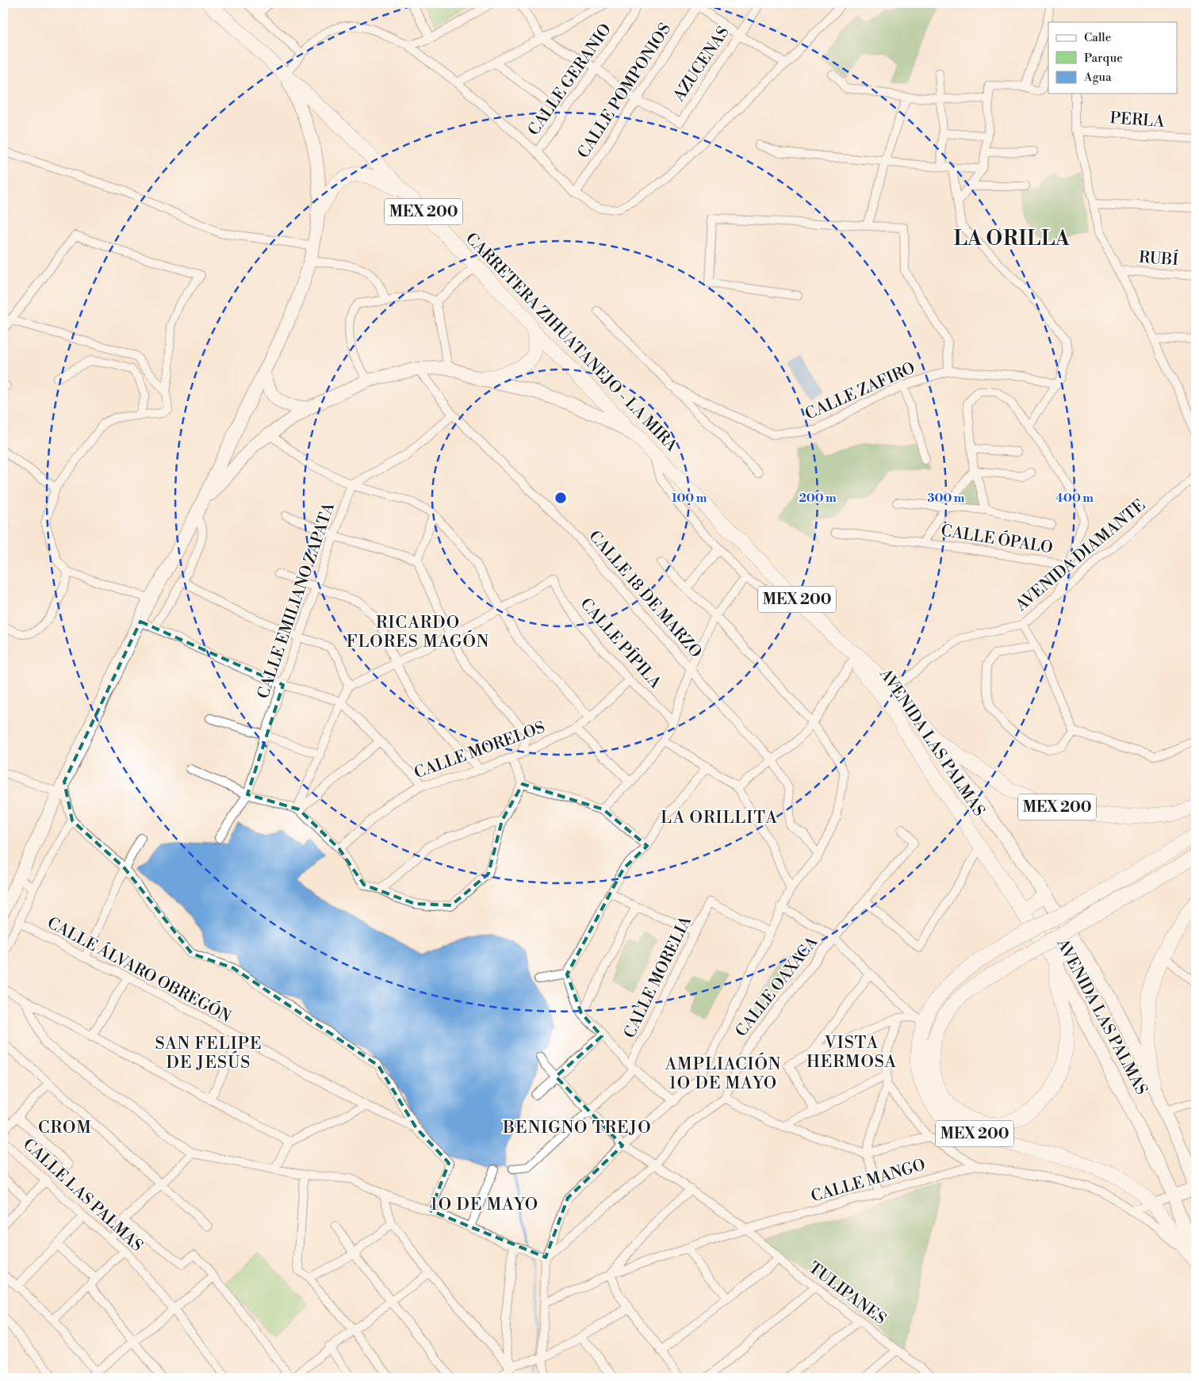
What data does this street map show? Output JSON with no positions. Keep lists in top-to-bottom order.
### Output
{
  "streets": {
    "highway": ["MEX 200", "CARRETERA ZIHUATANEJO - LA MIRA", "AVENIDA LAS PALMAS"],
    "street": [
      "AZUCENAS",
      "CALLE GERANIO",
      "CALLE POMPONIOS",
      "PERLA",
      "RUBÍ",
      "CALLE ZAFIRO",
      "CALLE ÓPALO",
      "AVENIDA DIAMANTE",
      "CALLE 18 DE MARZO",
      "CALLE EMILIANO ZAPATA",
      "CALLE PÍPILA",
      "CALLE MORELOS",
      "CALLE ÁLVARO OBREGÓN",
      "CALLE MORELIA",
      "CALLE OAXACA",
      "CALLE MANGO",
      "CALLE LAS PALMAS",
      "TULIPANES"
    ]
  },
  "crossings": [
    ["AZUCENAS", "CALLE POMPONIOS"],
    ["MEX 200", "AVENIDA LAS PALMAS"],
    ["MEX 200", "CALLE MANGO"],
    ["CARRETERA ZIHUATANEJO - LA MIRA", "AVENIDA LAS PALMAS"],
    ["CALLE ÓPALO", "AVENIDA DIAMANTE"],
    ["AVENIDA DIAMANTE", "AVENIDA LAS PALMAS"],
    ["CALLE PÍPILA", "CALLE MORELOS"],
    ["AVENIDA LAS PALMAS", "CALLE MANGO"],
    ["CALLE MANGO", "TULIPANES"]
  ],
  "districts": [
    "LA ORILLA",
    "RICARDO FLORES MAGÓN",
    "LA ORILLITA",
    "VISTA HERMOSA",
    "SAN FELIPE DE JESÚS",
    "AMPLIACIÓN 1O DE MAYO",
    "CROM",
    "BENIGNO TREJO",
    "1O DE MAYO"
  ],
  "legend": ["Calle", "Parque", "Agua"],
  "rings": [
    "100 m",
    "200 m",
    "300 m",
    "400 m"
  ]
}
